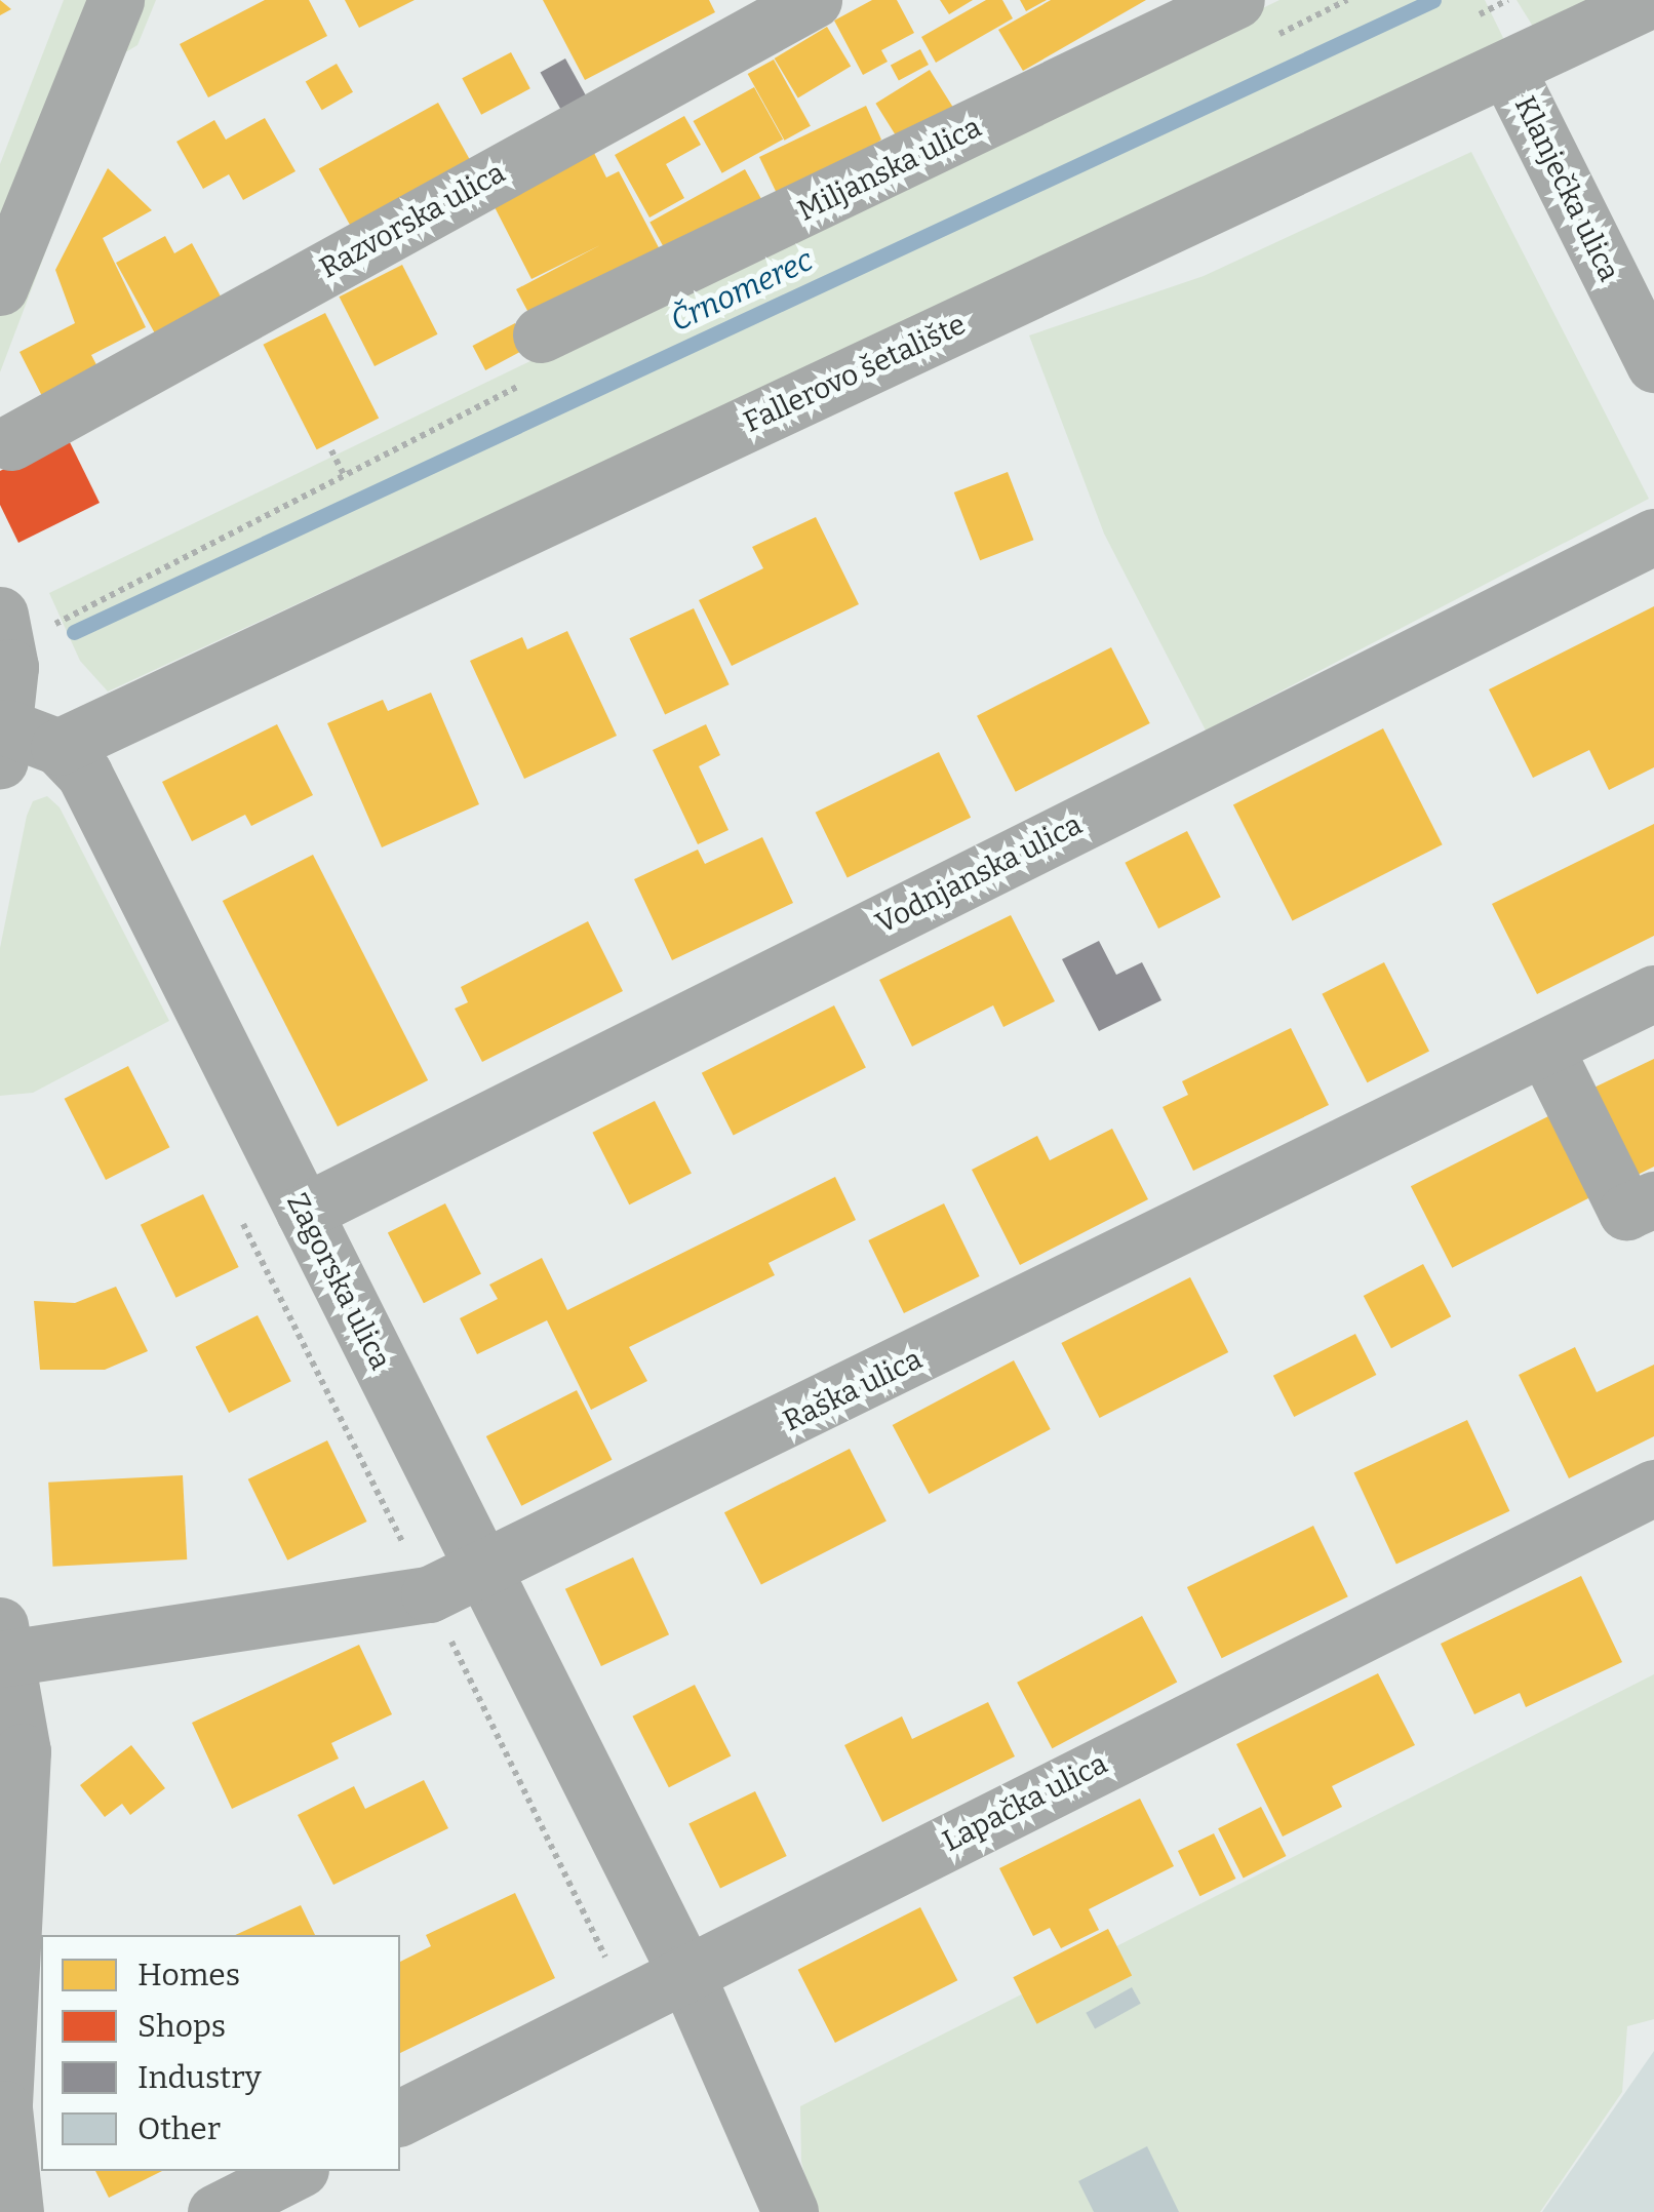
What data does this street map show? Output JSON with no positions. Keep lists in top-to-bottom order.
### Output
{
  "streets": {
    "street": [
      "Miljanska ulica",
      "Klanječka ulica",
      "Razvorska ulica",
      "Fallerovo šetalište",
      "Vodnjanska ulica",
      "Zagorska ulica",
      "Raška ulica",
      "Lapačka ulica"
    ]
  },
  "crossings": [
    ["Klanječka ulica", "Fallerovo šetalište"],
    ["Fallerovo šetalište", "Zagorska ulica"],
    ["Vodnjanska ulica", "Zagorska ulica"],
    ["Zagorska ulica", "Raška ulica"],
    ["Zagorska ulica", "Lapačka ulica"]
  ],
  "water": ["Črnomerec"],
  "legend": [
    "Homes",
    "Shops",
    "Industry",
    "Other"
  ]
}
